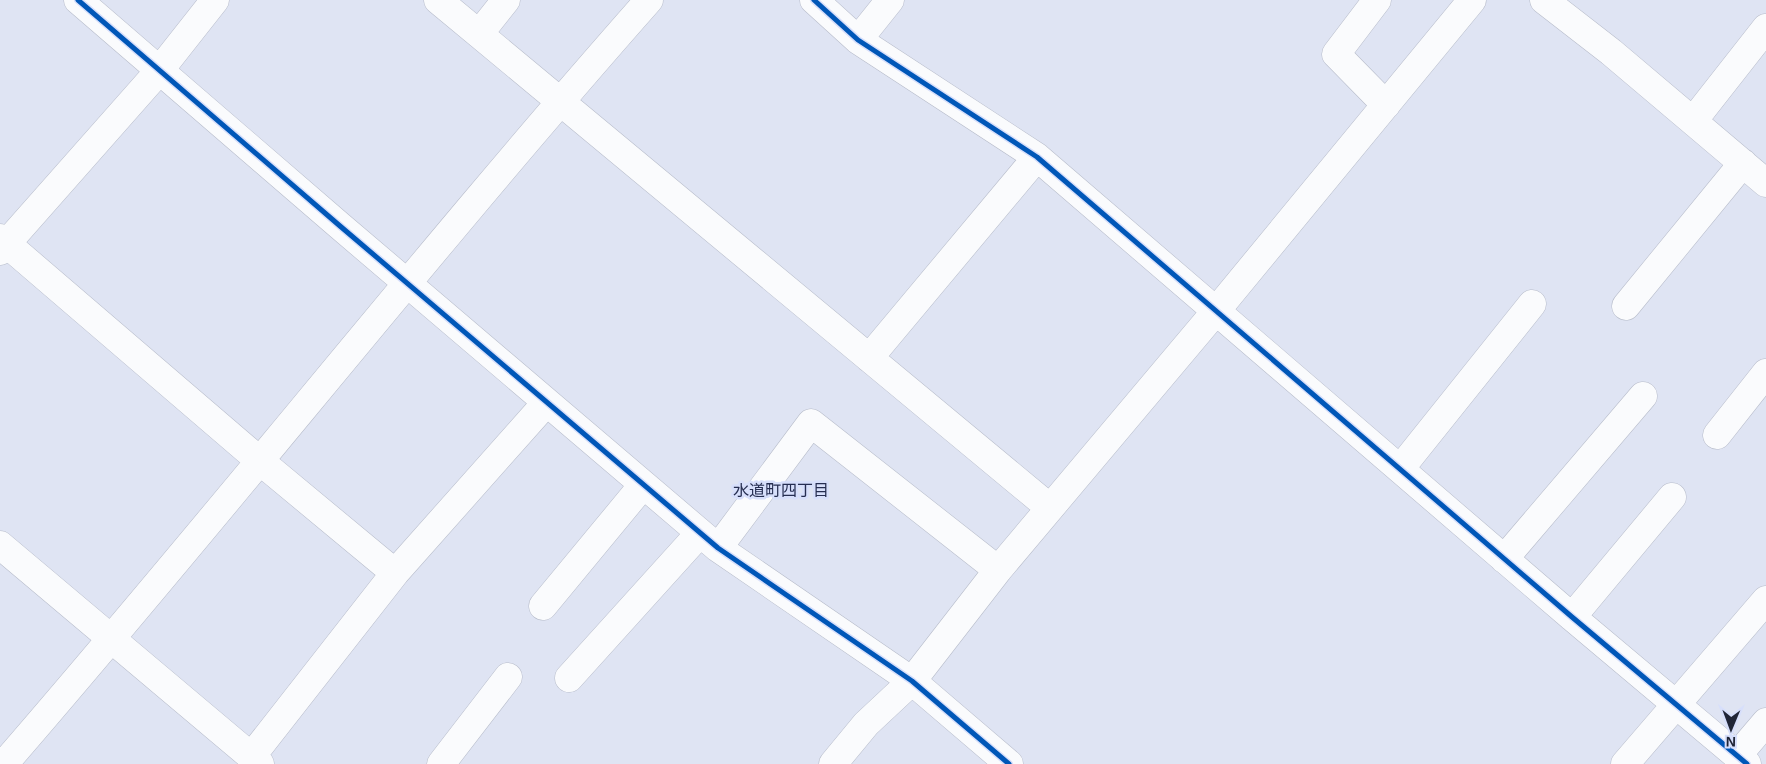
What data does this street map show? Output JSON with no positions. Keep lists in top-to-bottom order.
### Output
{
  "districts": ["水道町四丁目"],
  "north": "bottom"
}
